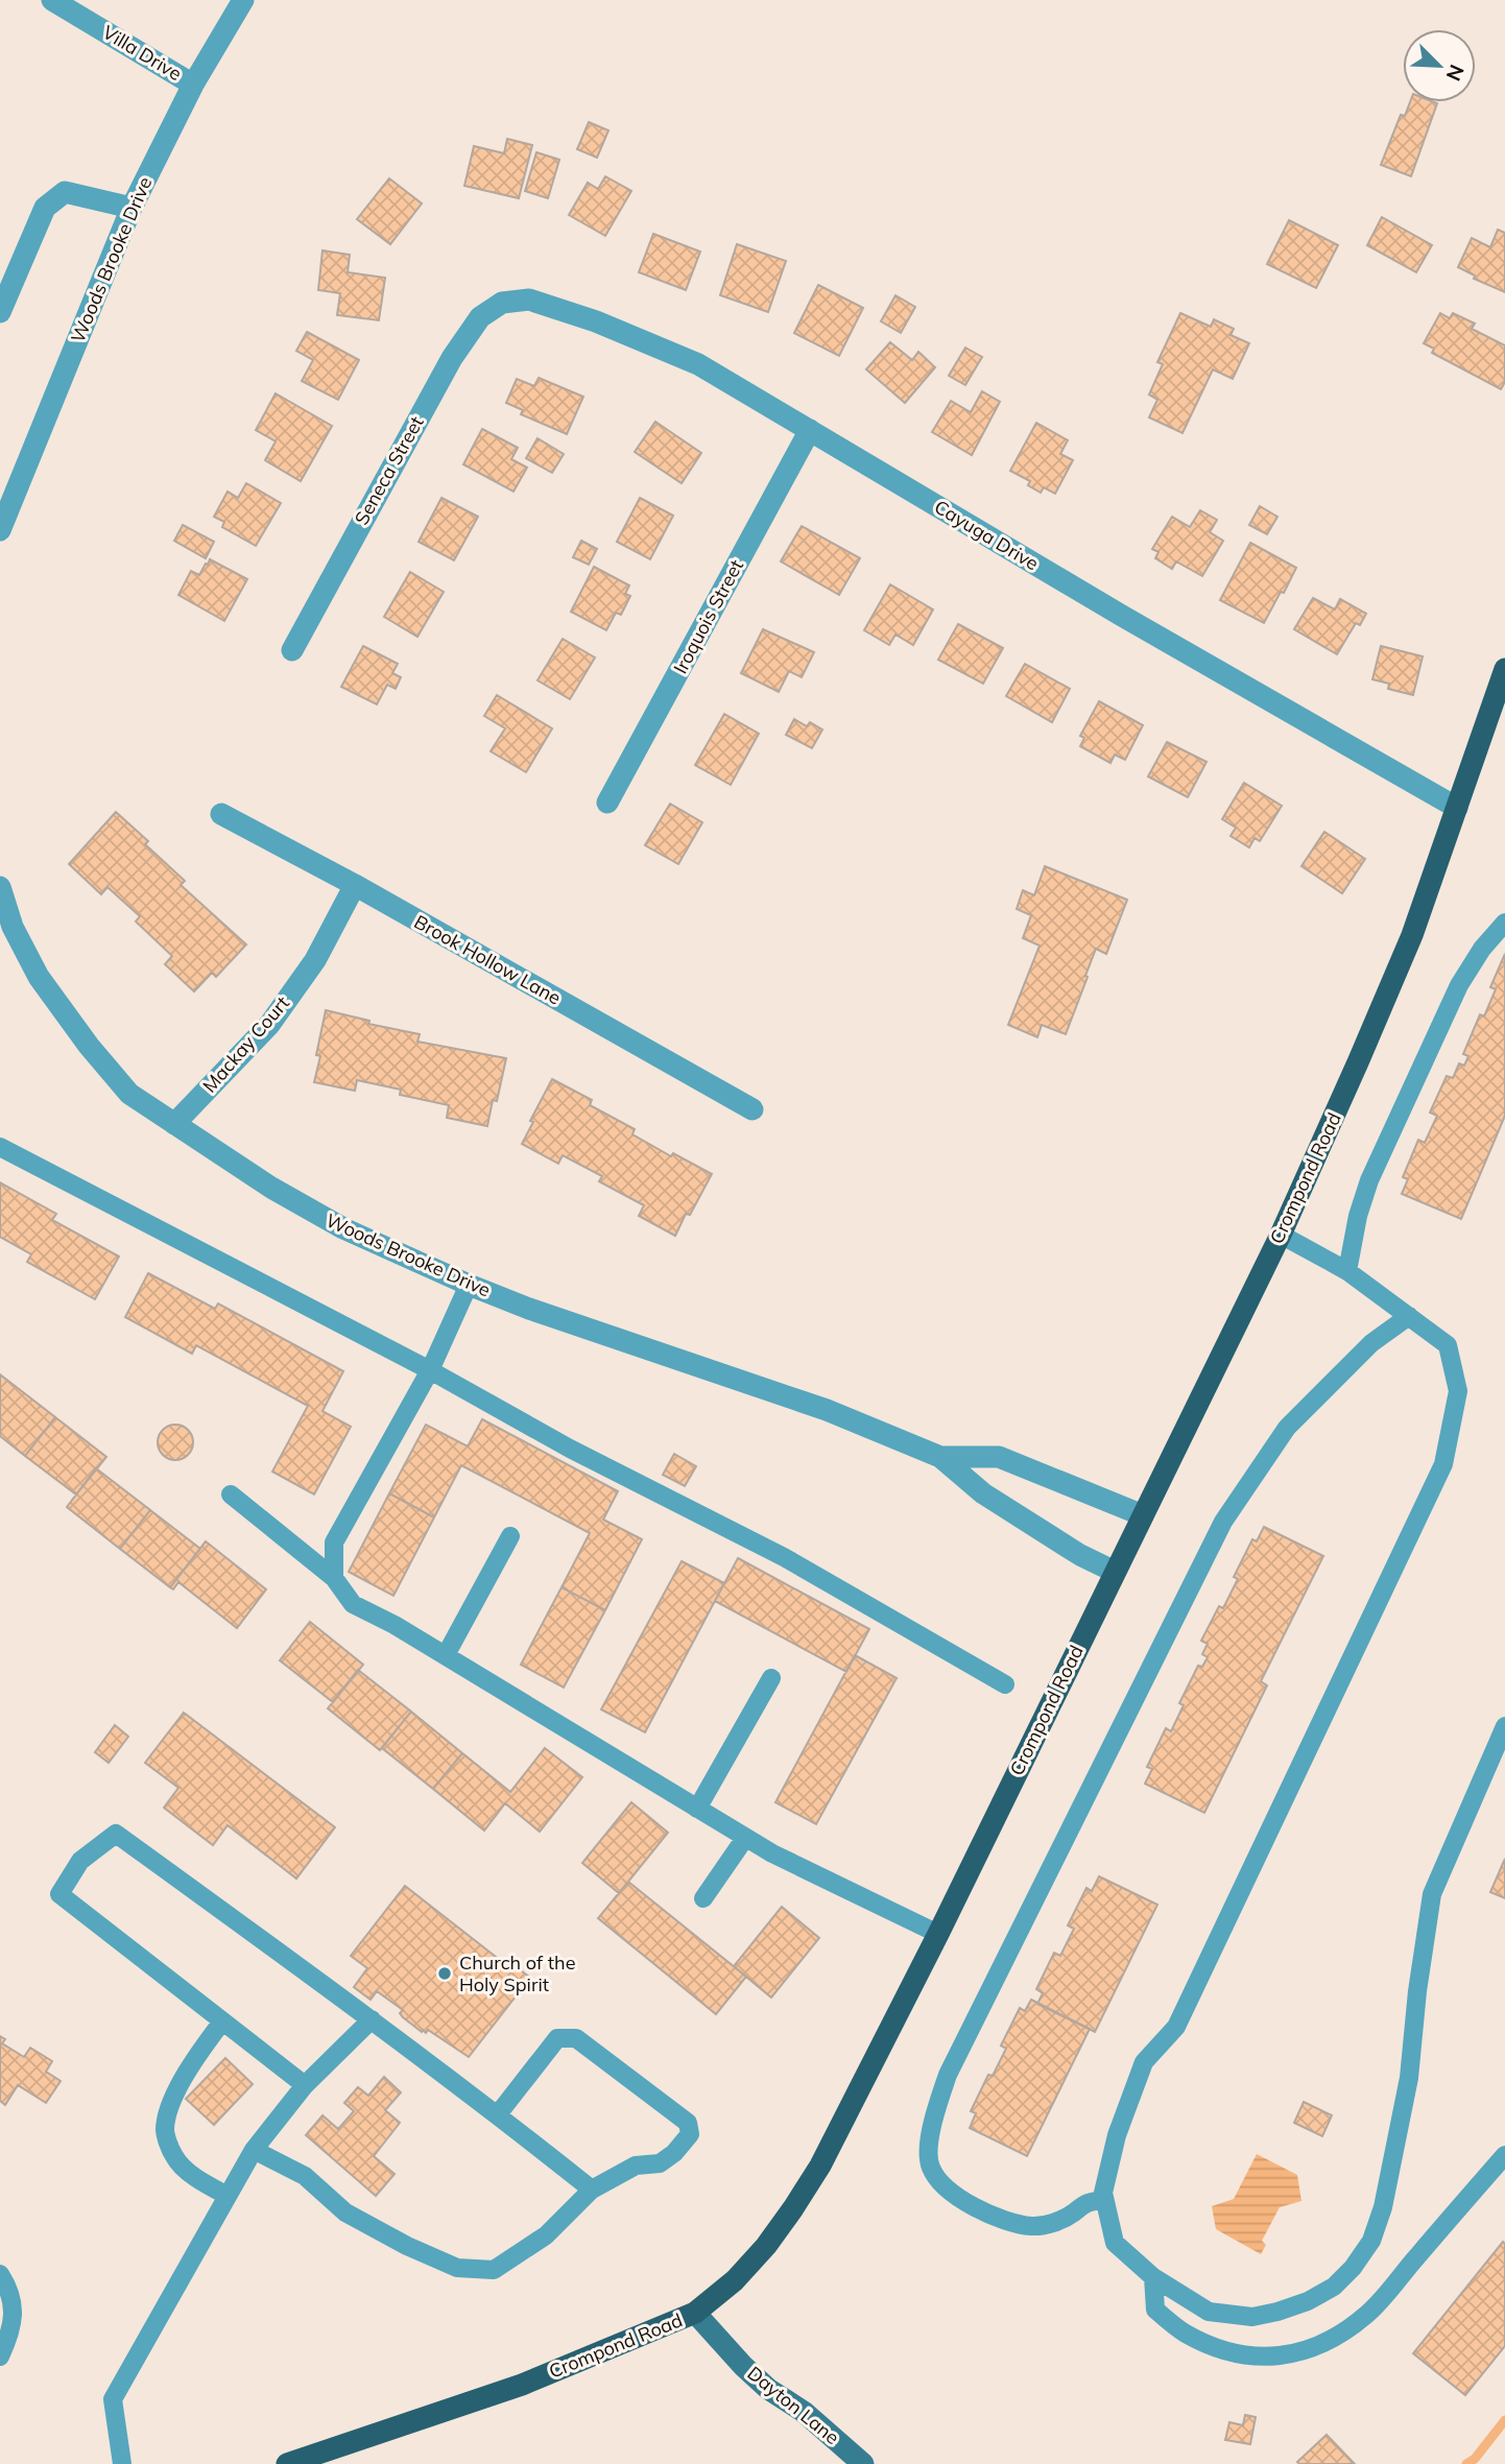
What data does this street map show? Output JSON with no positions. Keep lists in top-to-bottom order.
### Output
{
  "streets": {
    "main road": ["Crompond Road"],
    "street": [
      "Villa Drive",
      "Woods Brooke Drive",
      "Seneca Street",
      "Cayuga Drive",
      "Iroquois Street",
      "Brook Hollow Lane",
      "Mackay Court",
      "Dayton Lane"
    ]
  },
  "crossings": [
    ["Villa Drive", "Woods Brooke Drive"],
    ["Woods Brooke Drive", "Mackay Court"],
    ["Woods Brooke Drive", "Crompond Road"],
    ["Seneca Street", "Cayuga Drive"],
    ["Cayuga Drive", "Iroquois Street"],
    ["Cayuga Drive", "Crompond Road"],
    ["Brook Hollow Lane", "Mackay Court"],
    ["Crompond Road", "Dayton Lane"]
  ],
  "places": ["Church of the Holy Spirit"],
  "north": "bottom right"
}
